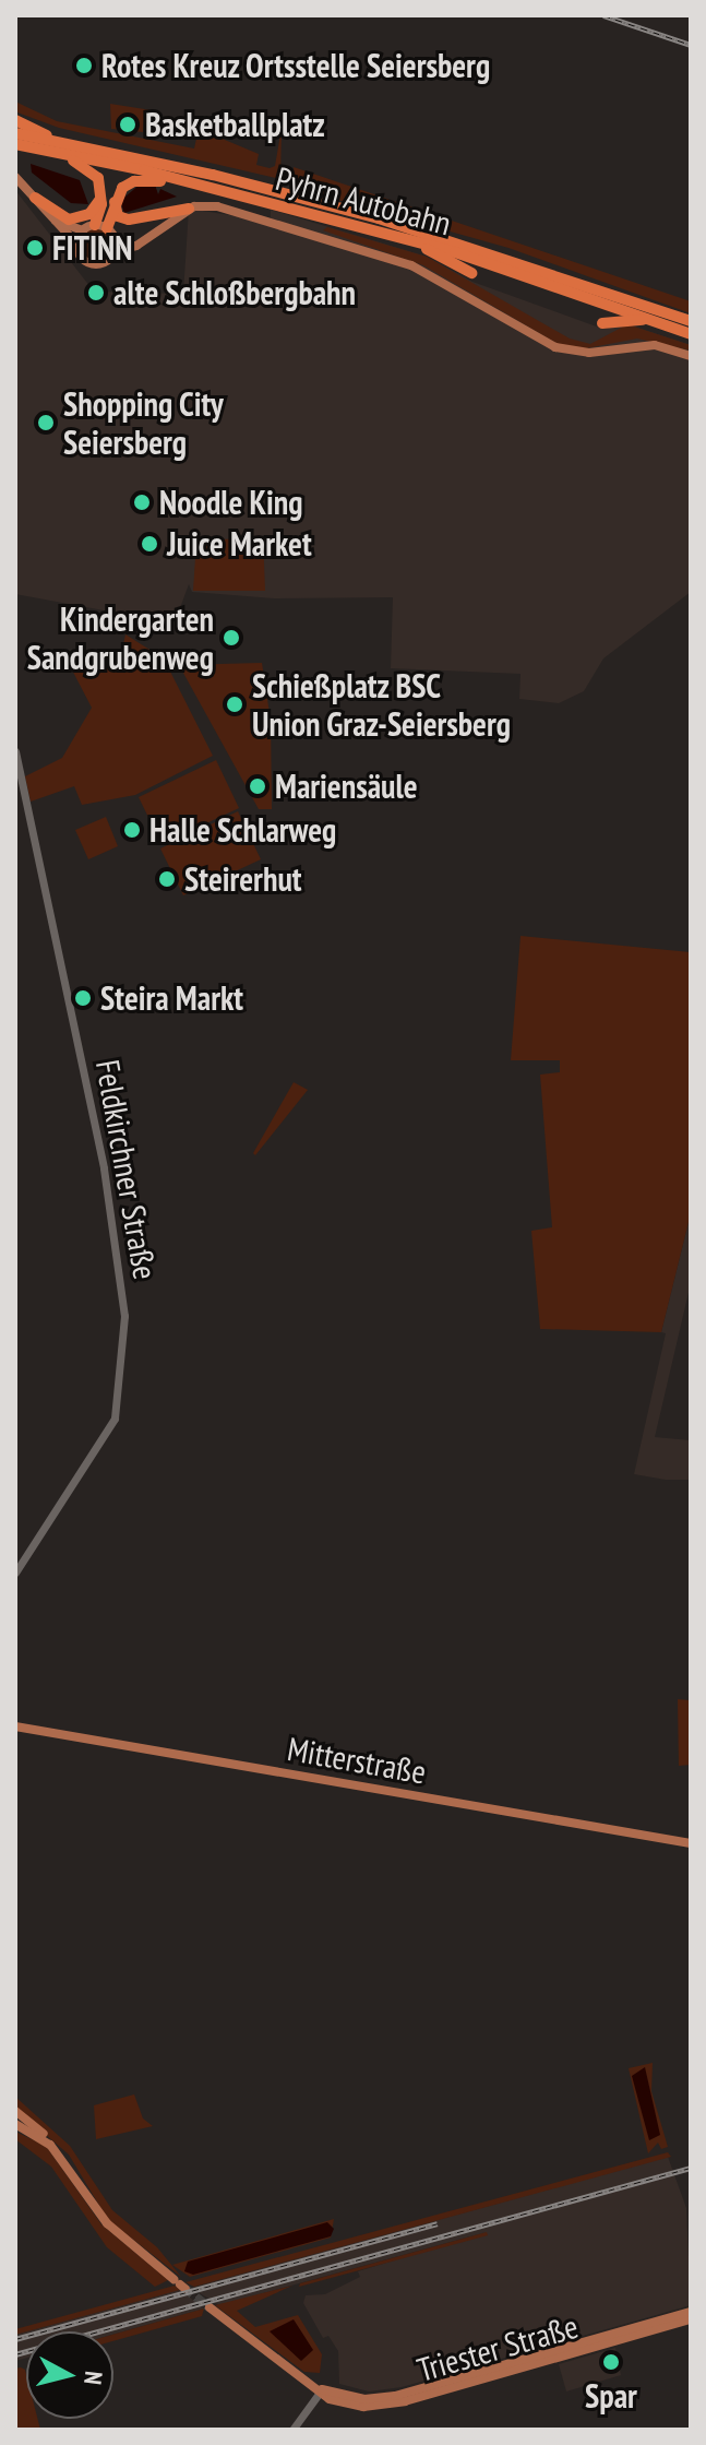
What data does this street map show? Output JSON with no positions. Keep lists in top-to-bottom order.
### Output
{
  "streets": {
    "highway": ["Pyhrn Autobahn"],
    "main road": ["Mitterstraße", "Triester Straße"],
    "street": ["Feldkirchner Straße"]
  },
  "places": [
    "Rotes Kreuz Ortsstelle Seiersberg",
    "Basketballplatz",
    "FITINN",
    "alte Schloßbergbahn",
    "Shopping City Seiersberg",
    "Noodle King",
    "Juice Market",
    "Kindergarten Sandgrubenweg",
    "Schießplatz BSC Union Graz-Seiersberg",
    "Mariensäule",
    "Halle Schlarweg",
    "Steirerhut",
    "Steira Markt",
    "Spar"
  ],
  "north": "right"
}
